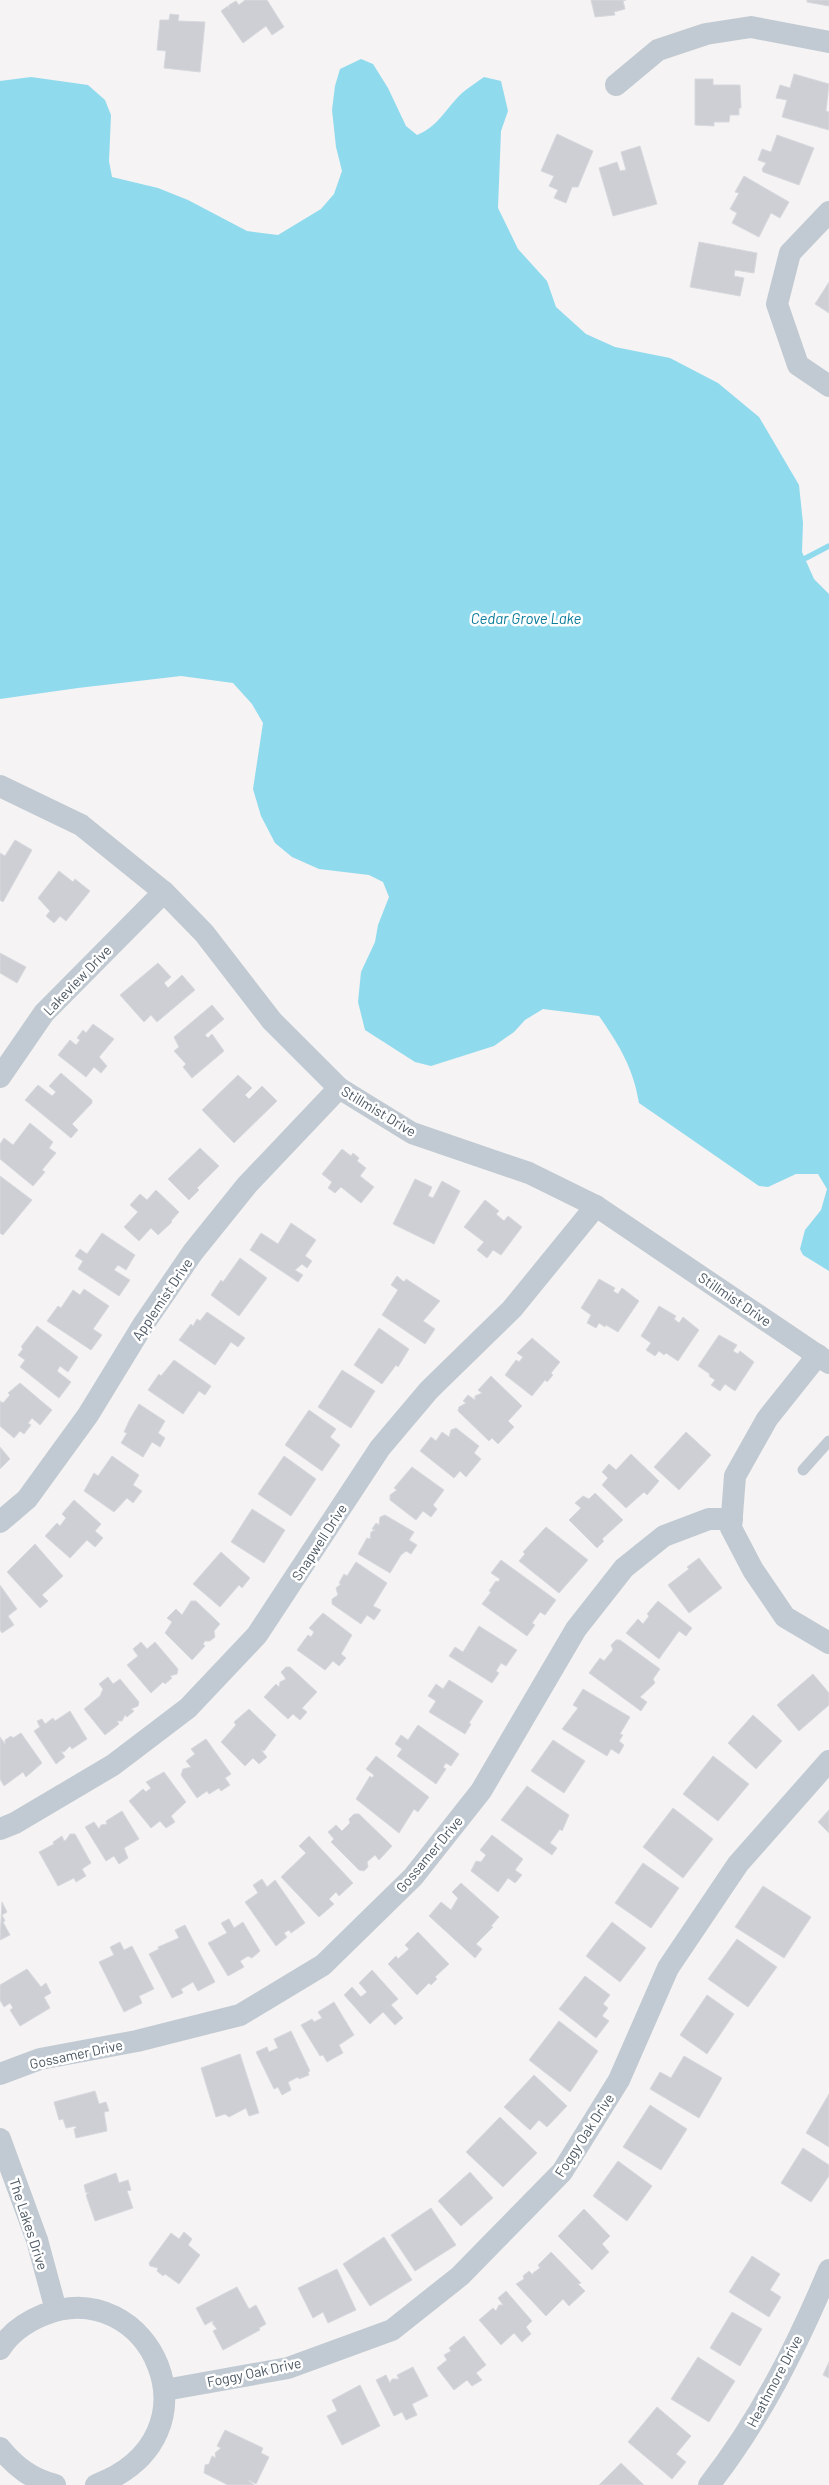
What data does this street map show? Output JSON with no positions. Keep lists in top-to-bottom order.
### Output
{
  "streets": {
    "street": [
      "Lakeview Drive",
      "Stillmist Drive",
      "Applemist Drive",
      "Snapwell Drive",
      "Gossamer Drive",
      "Foggy Oak Drive",
      "The Lakes Drive",
      "Heathmore Drive"
    ]
  },
  "crossings": [
    ["Lakeview Drive", "Stillmist Drive"],
    ["Stillmist Drive", "Applemist Drive"],
    ["Stillmist Drive", "Snapwell Drive"],
    ["Stillmist Drive", "Gossamer Drive"]
  ],
  "water": ["Cedar Grove Lake"]
}
